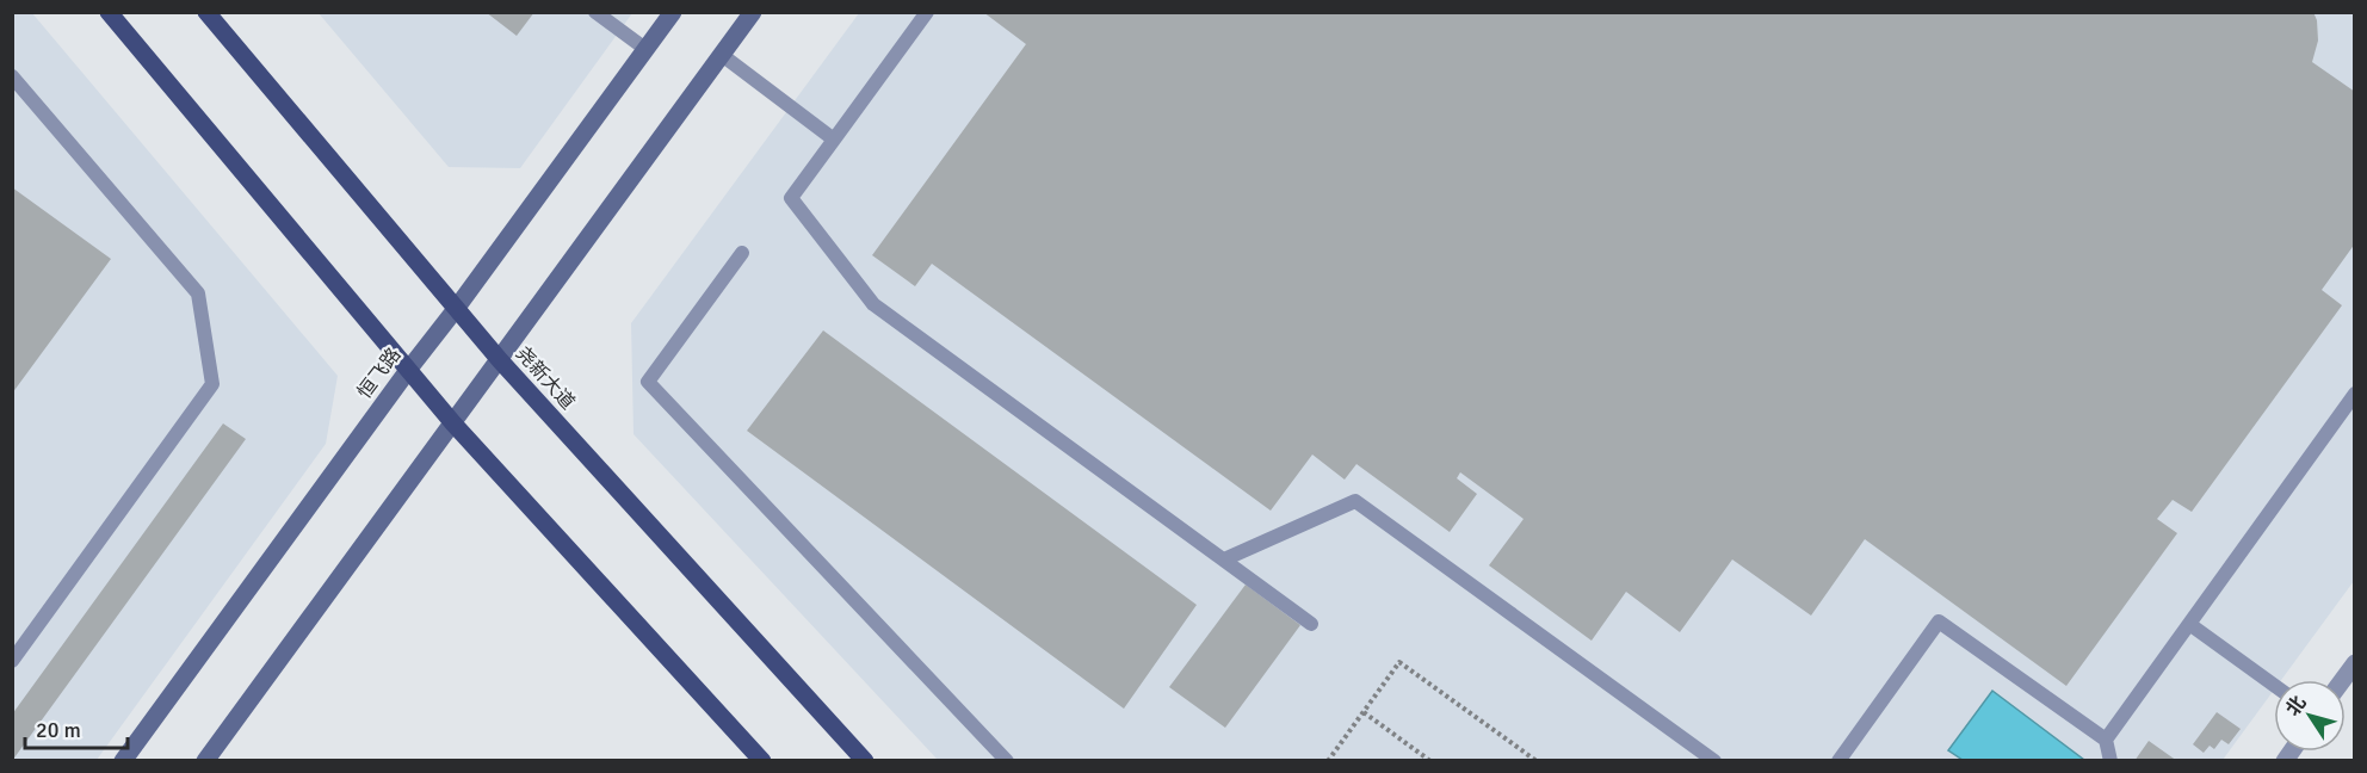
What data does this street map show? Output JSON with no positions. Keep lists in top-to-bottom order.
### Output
{
  "streets": {
    "main road": ["恒飞路", "尧新大道"]
  },
  "crossings": [
    ["恒飞路", "尧新大道"]
  ],
  "scale_bar": "20 m",
  "north": "top left"
}
